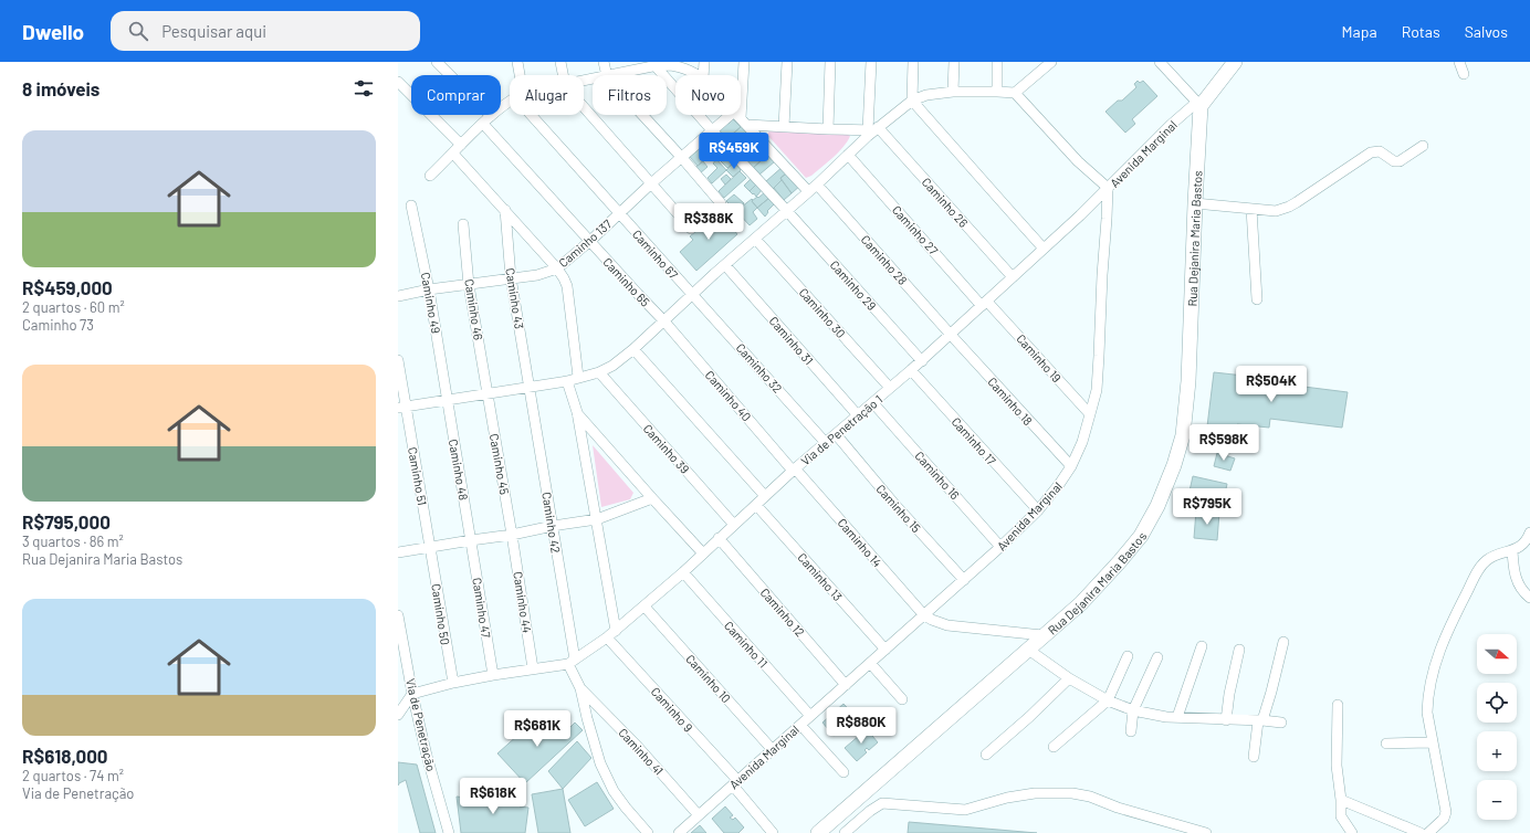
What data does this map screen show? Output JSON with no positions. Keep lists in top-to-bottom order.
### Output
{
  "streets": {
    "main road": ["Rua Dejanira Maria Bastos"],
    "street": [
      "Avenida Marginal",
      "Caminho 26",
      "Caminho 27",
      "Caminho 137",
      "Caminho 67",
      "Caminho 28",
      "Caminho 65",
      "Caminho 29",
      "Caminho 43",
      "Caminho 49",
      "Caminho 46",
      "Caminho 30",
      "Caminho 31",
      "Caminho 19",
      "Caminho 32",
      "Caminho 40",
      "Caminho 18",
      "Via de Penetração 1",
      "Caminho 17",
      "Caminho 39",
      "Caminho 45",
      "Caminho 48",
      "Caminho 16",
      "Caminho 51",
      "Caminho 15",
      "Caminho 42",
      "Caminho 14",
      "Caminho 13",
      "Caminho 44",
      "Caminho 47",
      "Caminho 12",
      "Caminho 50",
      "Caminho 11",
      "Caminho 10",
      "Caminho 9",
      "Via de Penetração",
      "Caminho 41"
    ]
  },
  "crossings": [
    ["Avenida Marginal", "Rua Dejanira Maria Bastos"],
    ["Avenida Marginal", "Caminho 19"],
    ["Avenida Marginal", "Caminho 18"],
    ["Avenida Marginal", "Via de Penetração 1"],
    ["Avenida Marginal", "Caminho 17"],
    ["Avenida Marginal", "Caminho 16"],
    ["Avenida Marginal", "Caminho 15"],
    ["Avenida Marginal", "Caminho 14"],
    ["Avenida Marginal", "Caminho 13"],
    ["Avenida Marginal", "Caminho 12"],
    ["Avenida Marginal", "Caminho 11"],
    ["Avenida Marginal", "Caminho 10"],
    ["Avenida Marginal", "Caminho 9"],
    ["Avenida Marginal", "Caminho 41"],
    ["Caminho 26", "Via de Penetração 1"],
    ["Caminho 27", "Caminho 19"],
    ["Caminho 27", "Via de Penetração 1"],
    ["Caminho 137", "Caminho 67"],
    ["Caminho 137", "Caminho 65"],
    ["Caminho 137", "Caminho 29"],
    ["Caminho 137", "Caminho 43"],
    ["Caminho 137", "Caminho 49"],
    ["Caminho 137", "Caminho 46"],
    ["Caminho 67", "Caminho 32"],
    ["Caminho 28", "Caminho 18"],
    ["Caminho 28", "Via de Penetração 1"],
    ["Caminho 65", "Caminho 40"],
    ["Caminho 29", "Via de Penetração 1"],
    ["Caminho 43", "Caminho 42"],
    ["Caminho 49", "Caminho 48"],
    ["Caminho 46", "Caminho 45"],
    ["Caminho 30", "Via de Penetração 1"],
    ["Caminho 31", "Via de Penetração 1"],
    ["Caminho 19", "Via de Penetração 1"],
    ["Caminho 32", "Via de Penetração 1"],
    ["Caminho 40", "Via de Penetração 1"],
    ["Caminho 40", "Caminho 14"],
    ["Caminho 18", "Via de Penetração 1"],
    ["Via de Penetração 1", "Caminho 17"],
    ["Via de Penetração 1", "Caminho 39"],
    ["Via de Penetração 1", "Caminho 16"],
    ["Via de Penetração 1", "Caminho 15"],
    ["Via de Penetração 1", "Caminho 42"],
    ["Via de Penetração 1", "Caminho 14"],
    ["Via de Penetração 1", "Caminho 13"],
    ["Via de Penetração 1", "Caminho 12"],
    ["Via de Penetração 1", "Caminho 11"],
    ["Via de Penetração 1", "Caminho 10"],
    ["Via de Penetração 1", "Caminho 9"],
    ["Caminho 45", "Caminho 44"],
    ["Caminho 48", "Caminho 47"],
    ["Caminho 51", "Caminho 50"],
    ["Caminho 42", "Caminho 41"]
  ],
  "north": "right",
  "page": {
    "header": "Dwello",
    "search": "Pesquisar aqui",
    "nav": ["Mapa", "Rotas", "Salvos"],
    "heading": "8 imóveis",
    "chip": [
      "Comprar",
      "Alugar",
      "Filtros",
      "Novo"
    ],
    "list": [
      {
        "name": "R$459,000",
        "note": "2 quartos · 60 m² · Caminho 73"
      },
      {
        "name": "R$795,000",
        "note": "3 quartos · 86 m² · Rua Dejanira Maria Bastos"
      },
      {
        "name": "R$618,000",
        "note": "2 quartos · 74 m² · Via de Penetração"
      }
    ],
    "price": [
      "R$459K",
      "R$388K",
      "R$504K",
      "R$598K",
      "R$795K",
      "R$880K",
      "R$681K",
      "R$618K"
    ],
    "map_buttons": ["+", "−"]
  }
}
